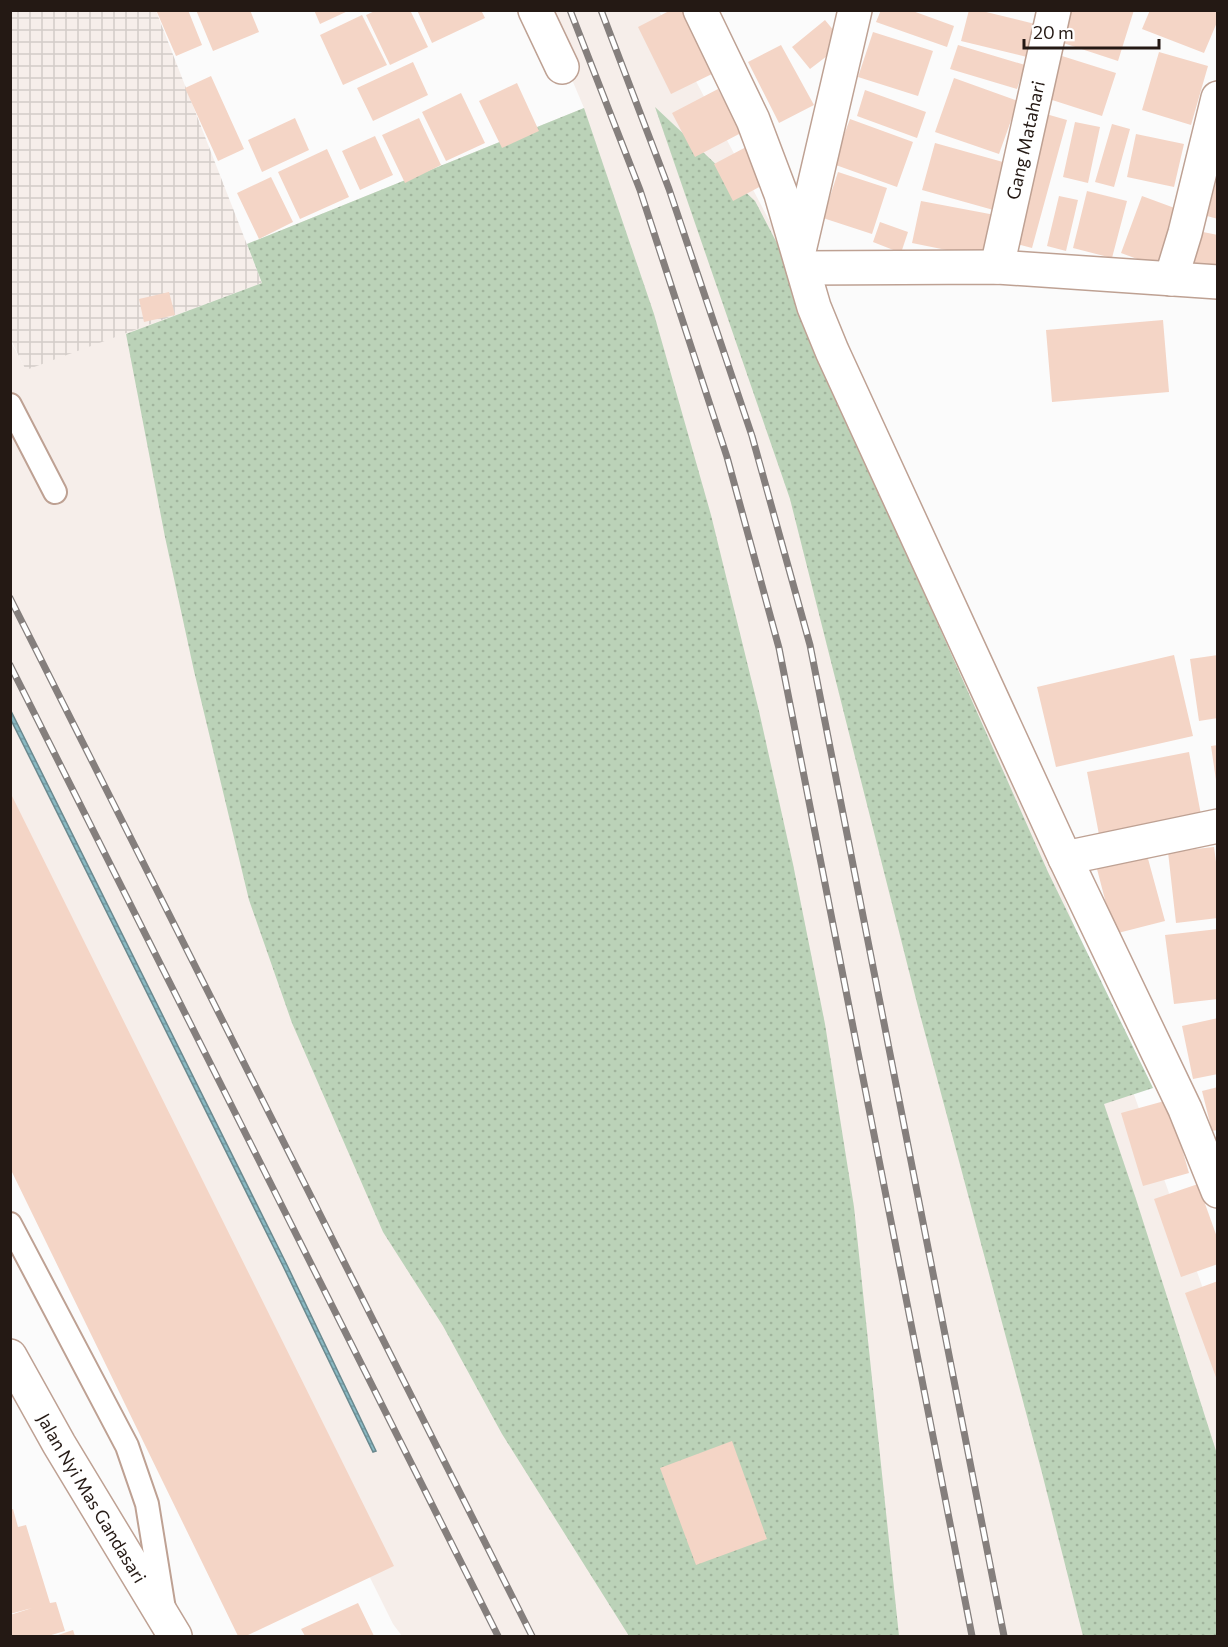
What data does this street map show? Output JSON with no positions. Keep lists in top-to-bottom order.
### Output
{
  "streets": {
    "street": ["Gang Matahari", "Jalan Nyi Mas Gandasari"]
  },
  "scale_bar": "20 m"
}
